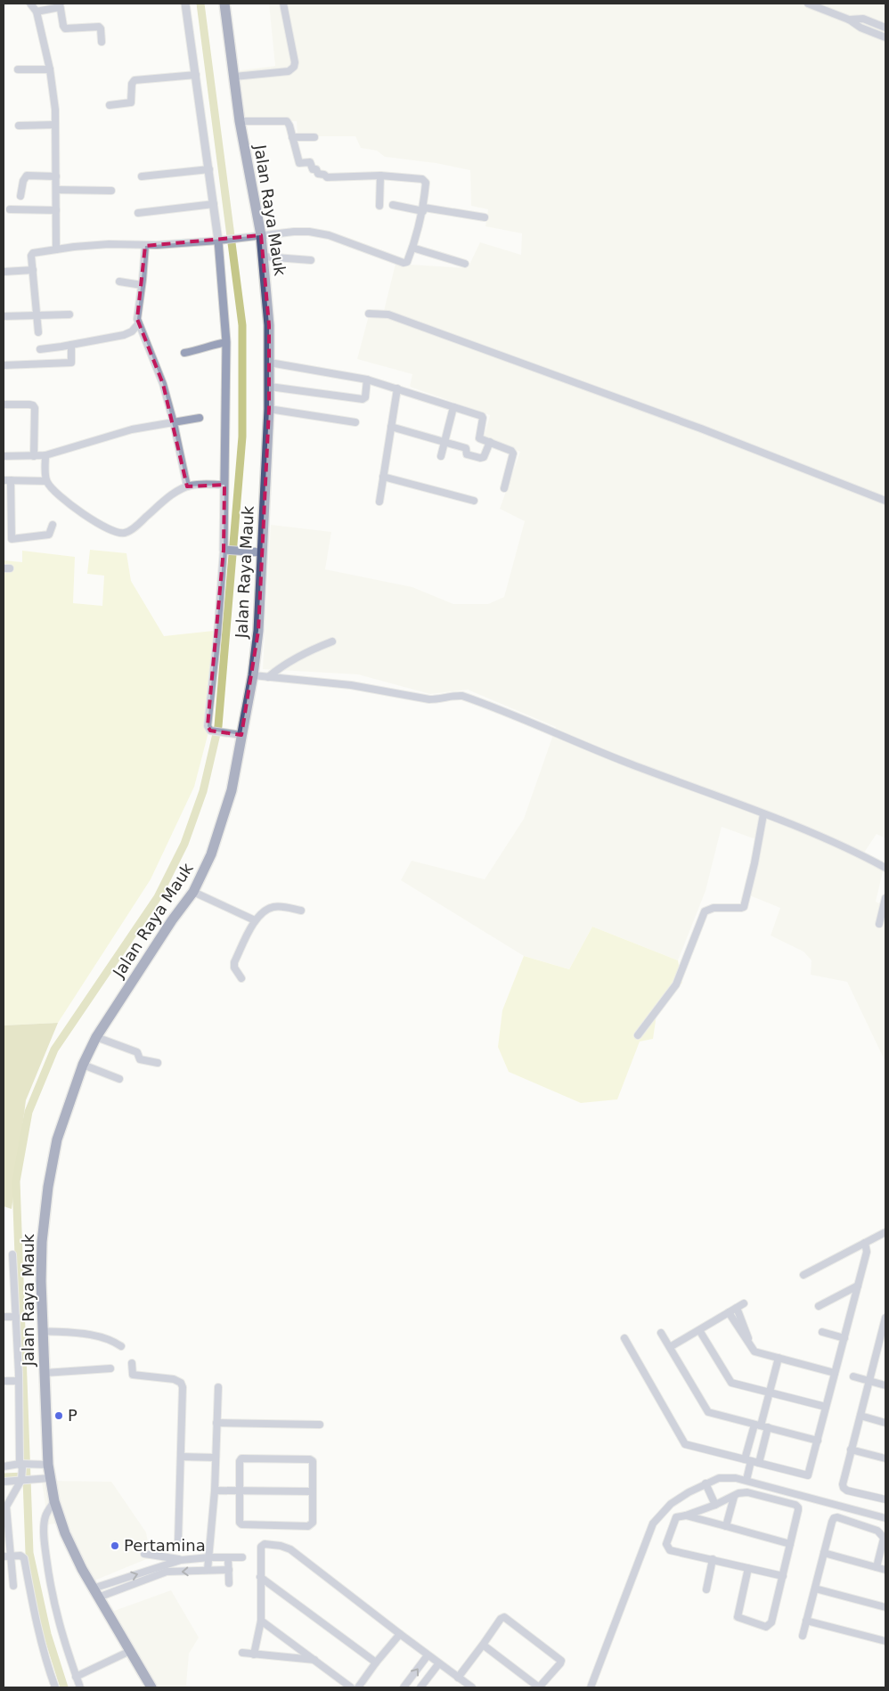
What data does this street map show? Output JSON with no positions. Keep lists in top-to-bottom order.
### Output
{
  "streets": {
    "main road": ["Jalan Raya Mauk"]
  },
  "places": ["P", "Pertamina"]
}
